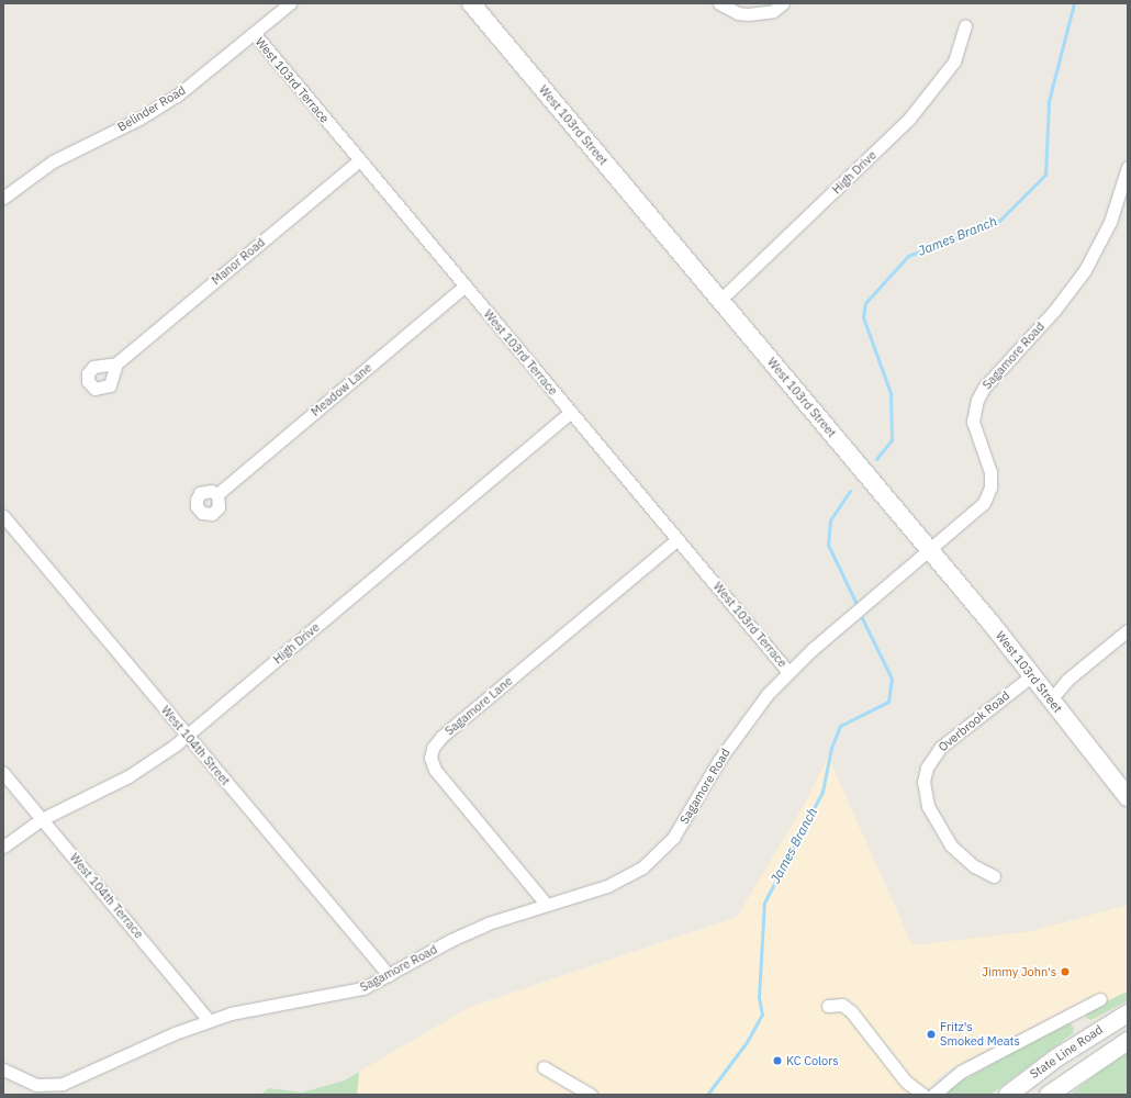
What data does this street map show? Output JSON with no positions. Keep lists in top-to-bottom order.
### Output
{
  "streets": {
    "main road": ["West 103rd Street", "State Line Road"],
    "street": [
      "West 103rd Terrace",
      "Belinder Road",
      "High Drive",
      "Manor Road",
      "Sagamore Road",
      "Meadow Lane",
      "Sagamore Lane",
      "Overbrook Road",
      "West 104th Street",
      "West 104th Terrace"
    ]
  },
  "crossings": [
    ["West 103rd Terrace", "Belinder Road"],
    ["West 103rd Terrace", "High Drive"],
    ["West 103rd Terrace", "Manor Road"],
    ["West 103rd Terrace", "Sagamore Road"],
    ["West 103rd Terrace", "Meadow Lane"],
    ["West 103rd Terrace", "Sagamore Lane"],
    ["West 103rd Street", "High Drive"],
    ["West 103rd Street", "Sagamore Road"],
    ["West 103rd Street", "Overbrook Road"],
    ["High Drive", "West 104th Street"],
    ["High Drive", "West 104th Terrace"],
    ["Sagamore Road", "Sagamore Lane"],
    ["Sagamore Road", "West 104th Street"],
    ["Sagamore Road", "West 104th Terrace"]
  ],
  "water": ["James Branch"],
  "places": ["Jimmy John's", "Fritz's Smoked Meats", "KC Colors"]
}
